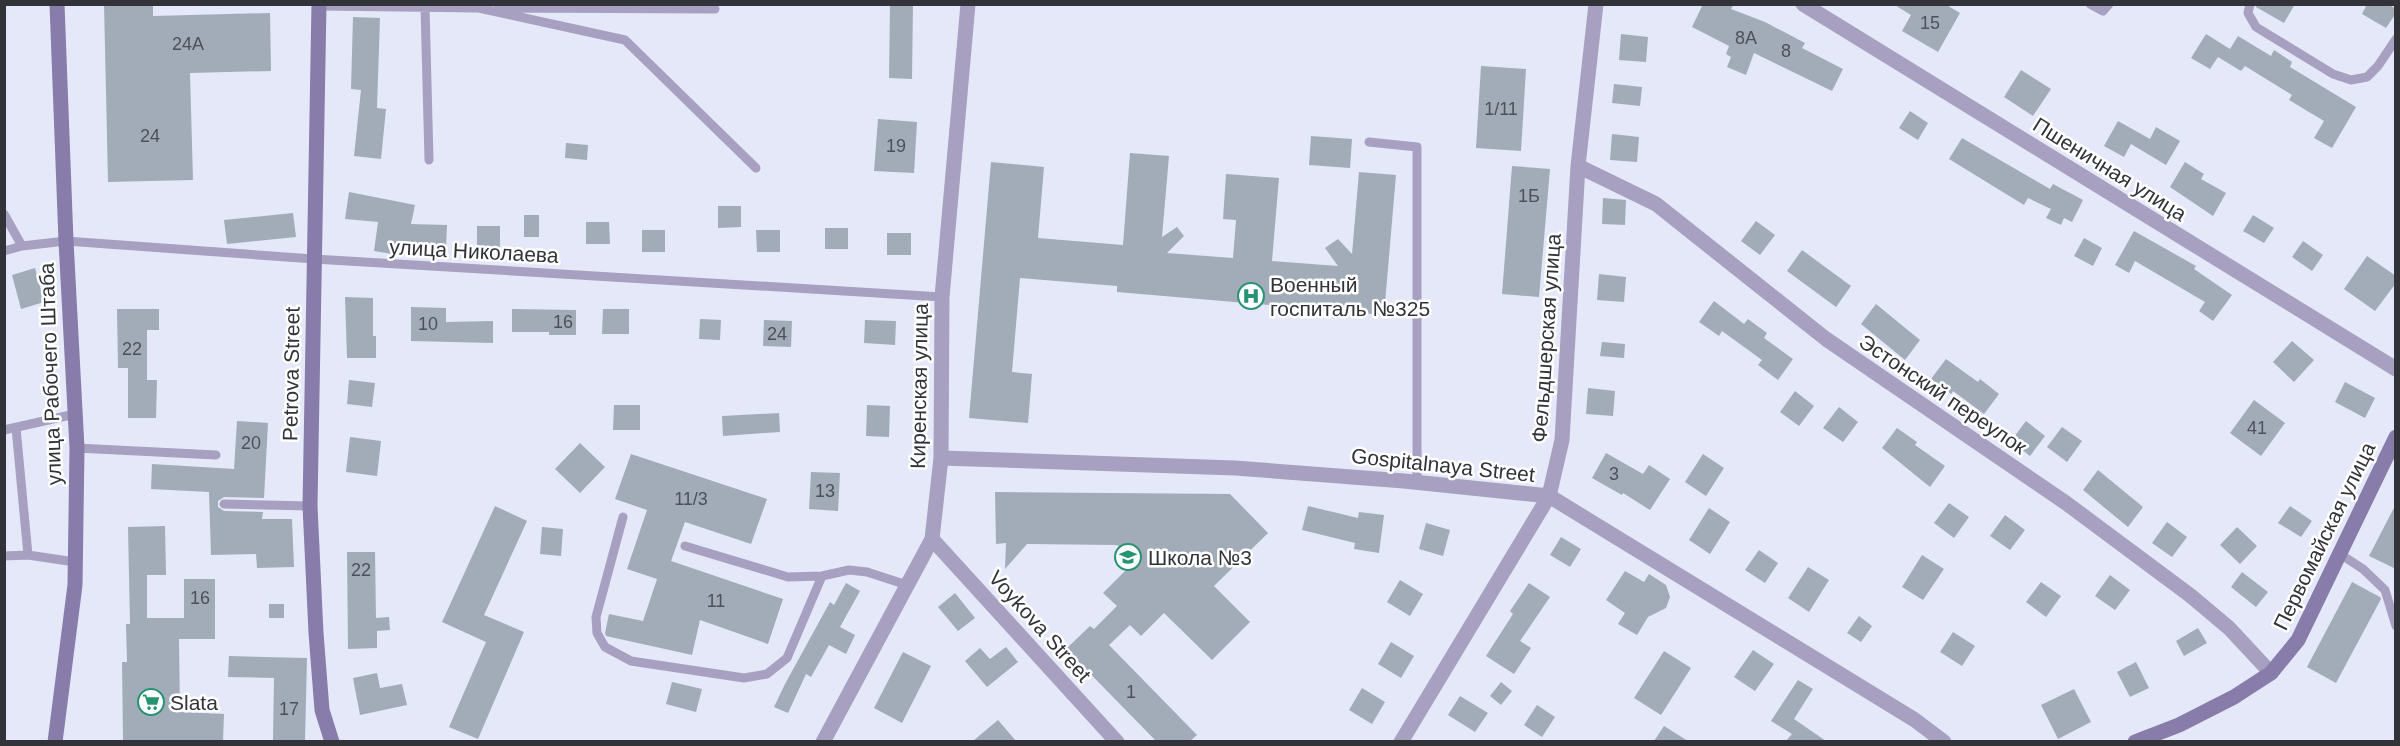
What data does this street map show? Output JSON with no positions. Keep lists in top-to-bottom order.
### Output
{
  "streets": {
    "street": [
      "Пшеничная улица",
      "Фельдшерская улица",
      "улица Рабочего Штаба",
      "Petrova Street",
      "Киренская улица",
      "Эстонский переулок",
      "Gospitalnaya Street",
      "Первомайская улица",
      "Voykova Street"
    ],
    "lane": ["улица Николаева"]
  },
  "crossings": [
    ["улица Николаева", "улица Рабочего Штаба"],
    ["улица Николаева", "Petrova Street"],
    ["улица Николаева", "Киренская улица"],
    ["Фельдшерская улица", "Эстонский переулок"],
    ["Фельдшерская улица", "Gospitalnaya Street"],
    ["Киренская улица", "Gospitalnaya Street"],
    ["Киренская улица", "Voykova Street"],
    ["Эстонский переулок", "Первомайская улица"]
  ],
  "places": {
    "hospital": ["Военный госпиталь №325"],
    "school or university": ["Школа №3"],
    "supermarket": ["Slata"]
  },
  "house_numbers": [
    "15",
    "8А",
    "24А",
    "8",
    "1/11",
    "24",
    "19",
    "1Б",
    "16",
    "10",
    "24",
    "22",
    "41",
    "20",
    "3",
    "13",
    "11/3",
    "22",
    "16",
    "11",
    "1",
    "17"
  ]
}
